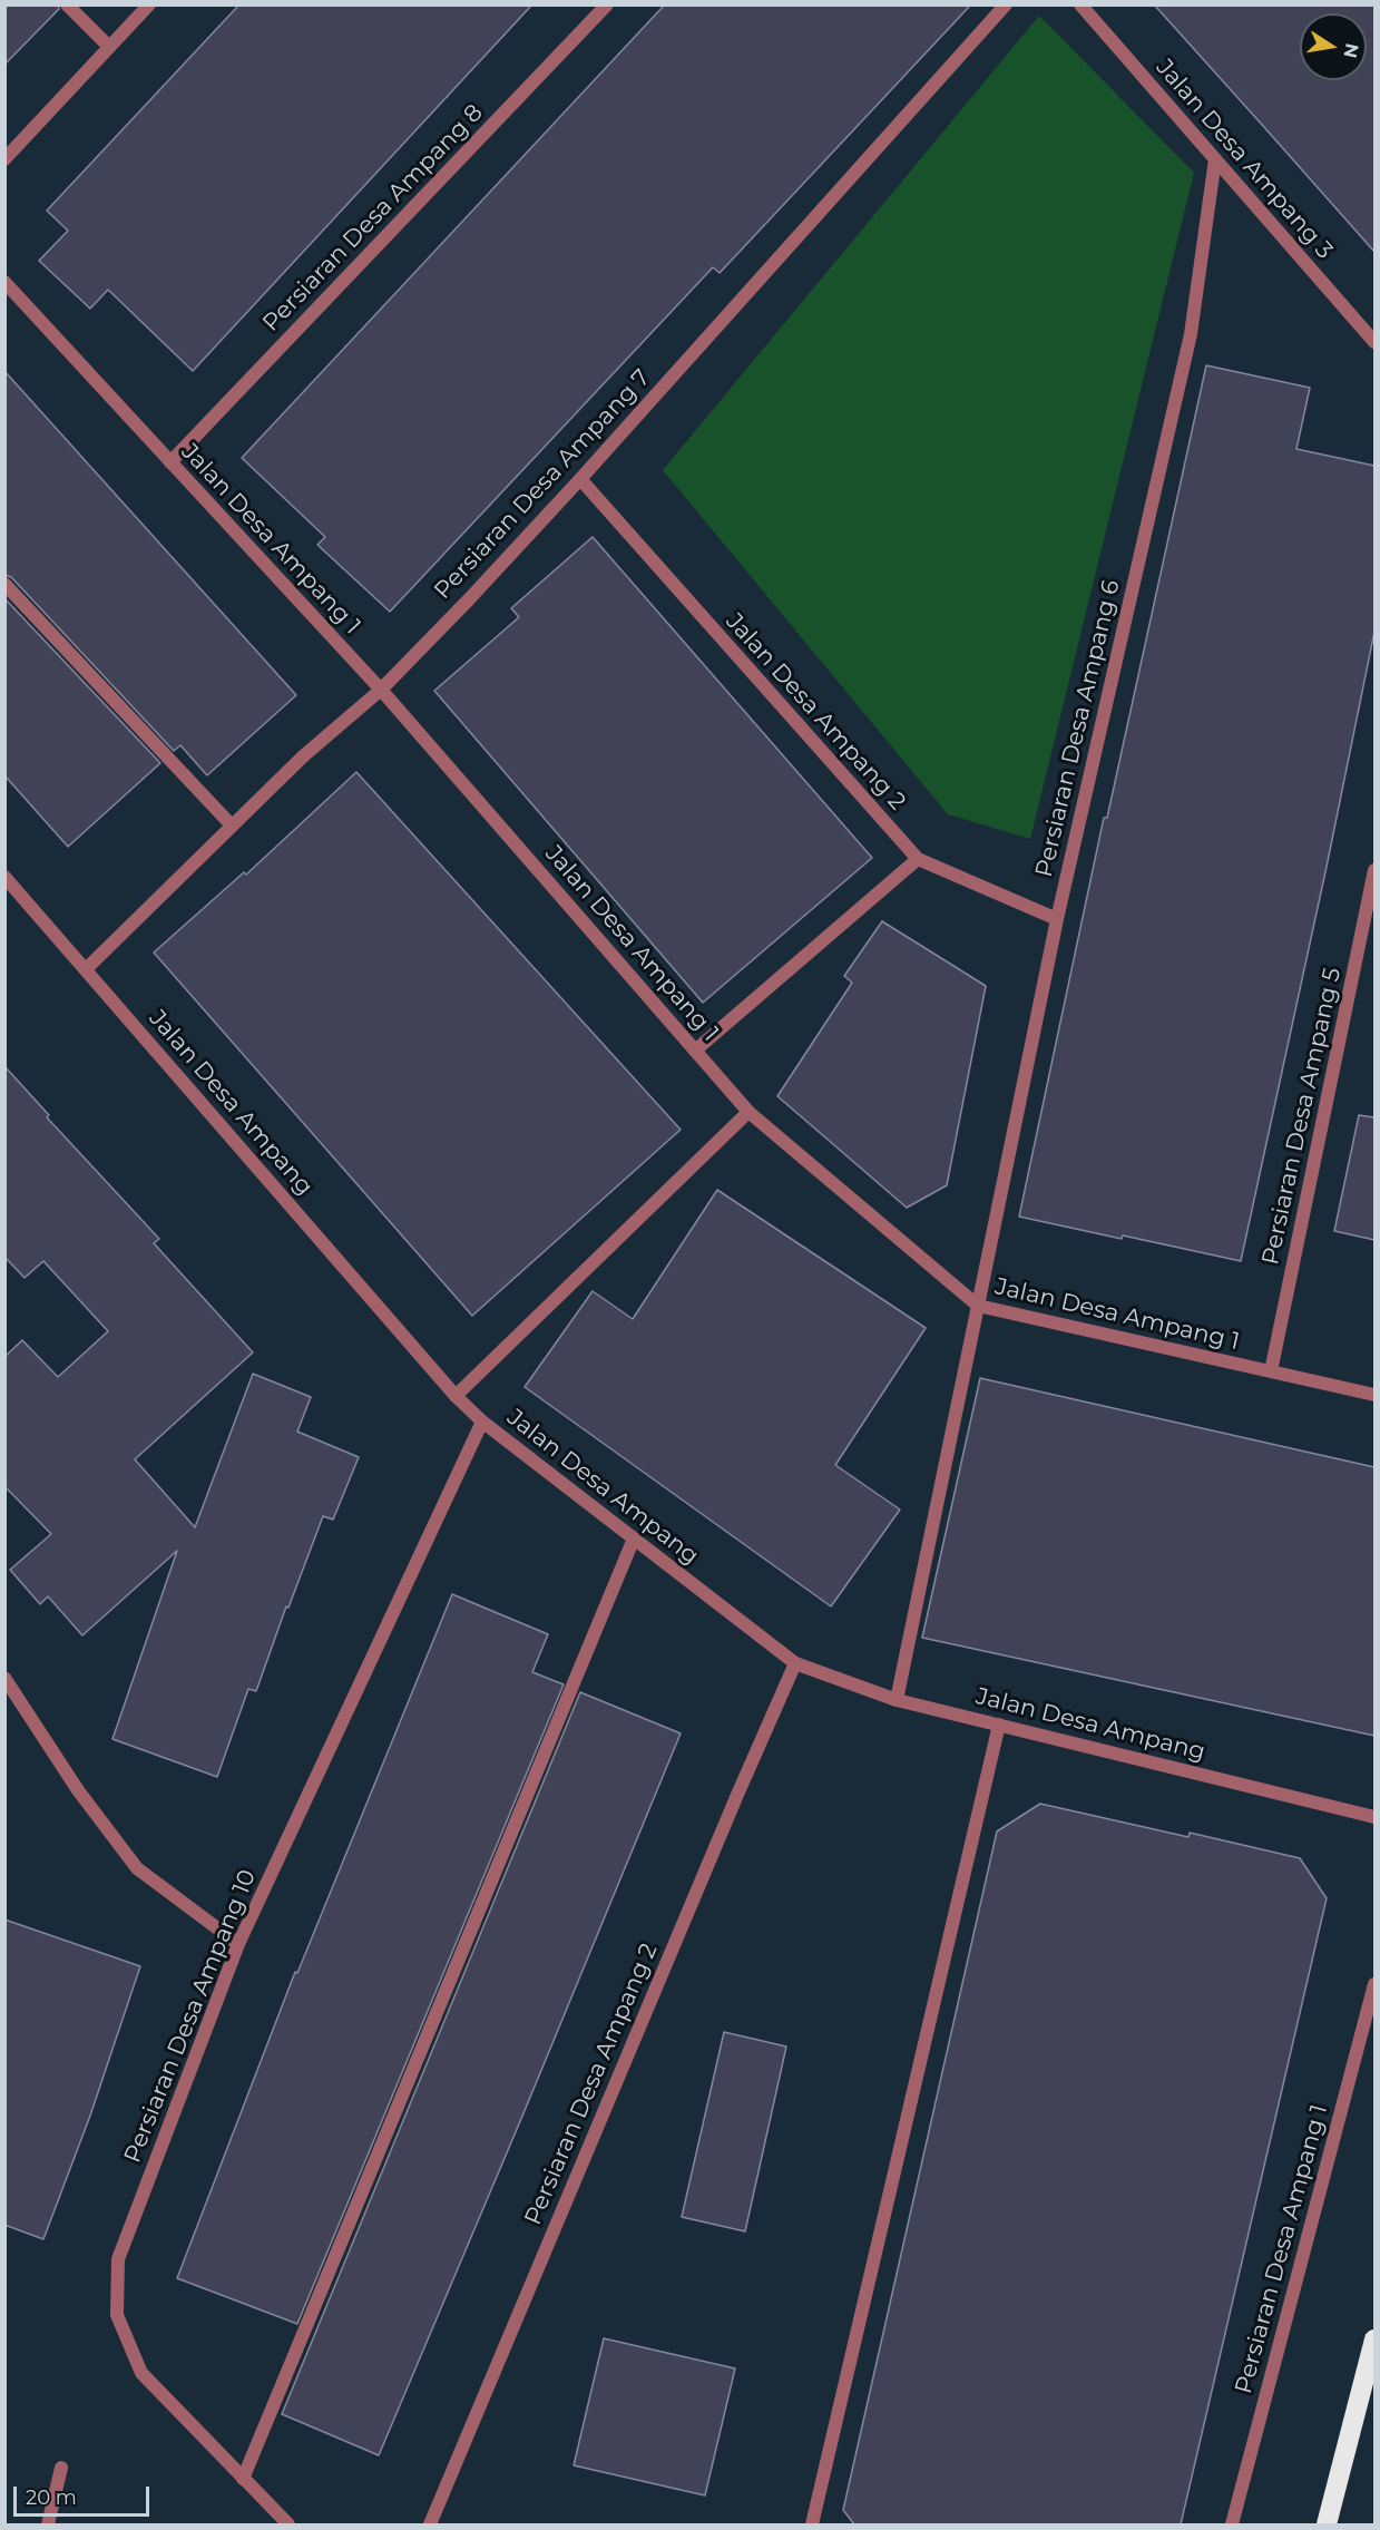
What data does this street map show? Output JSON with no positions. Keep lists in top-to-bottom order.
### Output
{
  "streets": {
    "street": [
      "Jalan Desa Ampang 3",
      "Persiaran Desa Ampang 8",
      "Persiaran Desa Ampang 7",
      "Jalan Desa Ampang 1",
      "Jalan Desa Ampang 2",
      "Persiaran Desa Ampang 6",
      "Jalan Desa Ampang",
      "Persiaran Desa Ampang 5",
      "Persiaran Desa Ampang 10",
      "Persiaran Desa Ampang 2",
      "Persiaran Desa Ampang 1"
    ]
  },
  "crossings": [
    ["Jalan Desa Ampang 3", "Persiaran Desa Ampang 6"],
    ["Persiaran Desa Ampang 8", "Jalan Desa Ampang 1"],
    ["Persiaran Desa Ampang 7", "Jalan Desa Ampang 1"],
    ["Persiaran Desa Ampang 7", "Jalan Desa Ampang 2"],
    ["Persiaran Desa Ampang 7", "Jalan Desa Ampang"],
    ["Jalan Desa Ampang 1", "Persiaran Desa Ampang 6"],
    ["Jalan Desa Ampang 1", "Persiaran Desa Ampang 5"],
    ["Jalan Desa Ampang 2", "Persiaran Desa Ampang 6"],
    ["Persiaran Desa Ampang 6", "Jalan Desa Ampang"],
    ["Jalan Desa Ampang", "Persiaran Desa Ampang 10"],
    ["Jalan Desa Ampang", "Persiaran Desa Ampang 2"]
  ],
  "scale_bar": "20 m",
  "north": "right"
}
